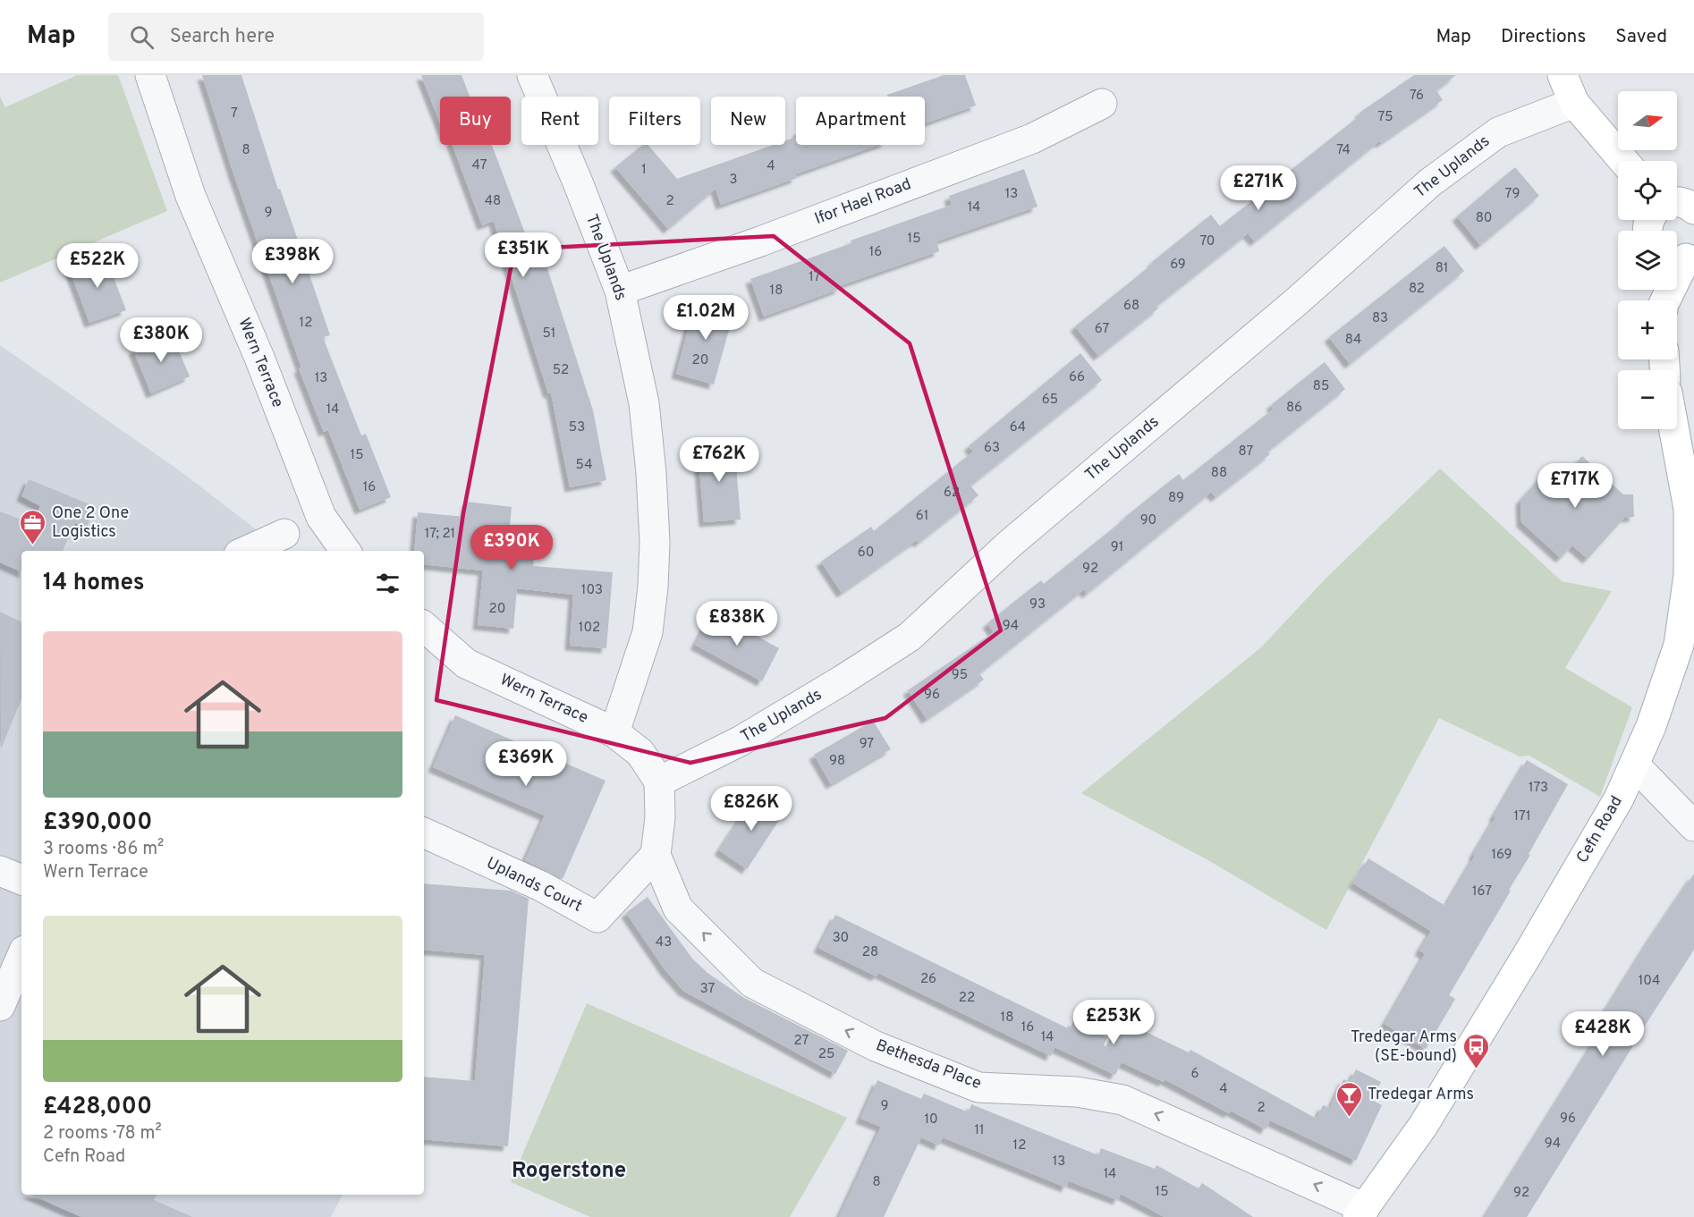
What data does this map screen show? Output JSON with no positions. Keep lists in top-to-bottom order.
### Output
{
  "streets": {
    "main road": ["Cefn Road"],
    "street": [
      "The Uplands",
      "Ifor Hael Road",
      "Wern Terrace",
      "Uplands Court",
      "Bethesda Place"
    ]
  },
  "crossings": [
    ["The Uplands", "Ifor Hael Road"],
    ["The Uplands", "Wern Terrace"],
    ["The Uplands", "Bethesda Place"],
    ["Wern Terrace", "Bethesda Place"],
    ["Cefn Road", "Bethesda Place"],
    ["Uplands Court", "Bethesda Place"]
  ],
  "one_way": ["Bethesda Place"],
  "districts": ["Rogerstone"],
  "places": {
    "office": ["One 2 One Logistics"],
    "bus stop": ["Tredegar Arms (SE-bound)"],
    "bar": ["Tredegar Arms"]
  },
  "house_numbers": [
    "76",
    "7",
    "75",
    "8",
    "74",
    "47",
    "4",
    "1",
    "3",
    "13",
    "79",
    "48",
    "2",
    "14",
    "9",
    "80",
    "15",
    "70",
    "16",
    "69",
    "81",
    "17",
    "82",
    "18",
    "68",
    "83",
    "12",
    "67",
    "51",
    "84",
    "20",
    "52",
    "66",
    "13",
    "85",
    "65",
    "86",
    "14",
    "53",
    "64",
    "63",
    "87",
    "15",
    "54",
    "88",
    "16",
    "62",
    "89",
    "61",
    "90",
    "17; 21",
    "91",
    "60",
    "92",
    "103",
    "93",
    "20",
    "94",
    "102",
    "95",
    "96",
    "97",
    "98",
    "173",
    "171",
    "169",
    "167",
    "30",
    "43",
    "28",
    "26",
    "104",
    "37",
    "22",
    "18",
    "16",
    "14",
    "27",
    "25",
    "6",
    "4",
    "9",
    "2",
    "96",
    "10",
    "11",
    "94",
    "12",
    "13",
    "14",
    "8",
    "15",
    "92"
  ],
  "north": "right",
  "page": {
    "header": "Map",
    "search": "Search here",
    "nav": ["Map", "Directions", "Saved"],
    "map_buttons": ["+", "−"],
    "chip": [
      "Buy",
      "Rent",
      "Filters",
      "New",
      "Apartment"
    ],
    "price": [
      "£271K",
      "£351K",
      "£398K",
      "£522K",
      "£1.02M",
      "£380K",
      "£762K",
      "£717K",
      "£390K",
      "£838K",
      "£369K",
      "£826K",
      "£253K",
      "£428K"
    ],
    "heading": "14 homes",
    "list": [
      {
        "name": "£390,000",
        "note": "3 rooms · 86 m² · Wern Terrace"
      },
      {
        "name": "£428,000",
        "note": "2 rooms · 78 m² · Cefn Road"
      }
    ]
  }
}
